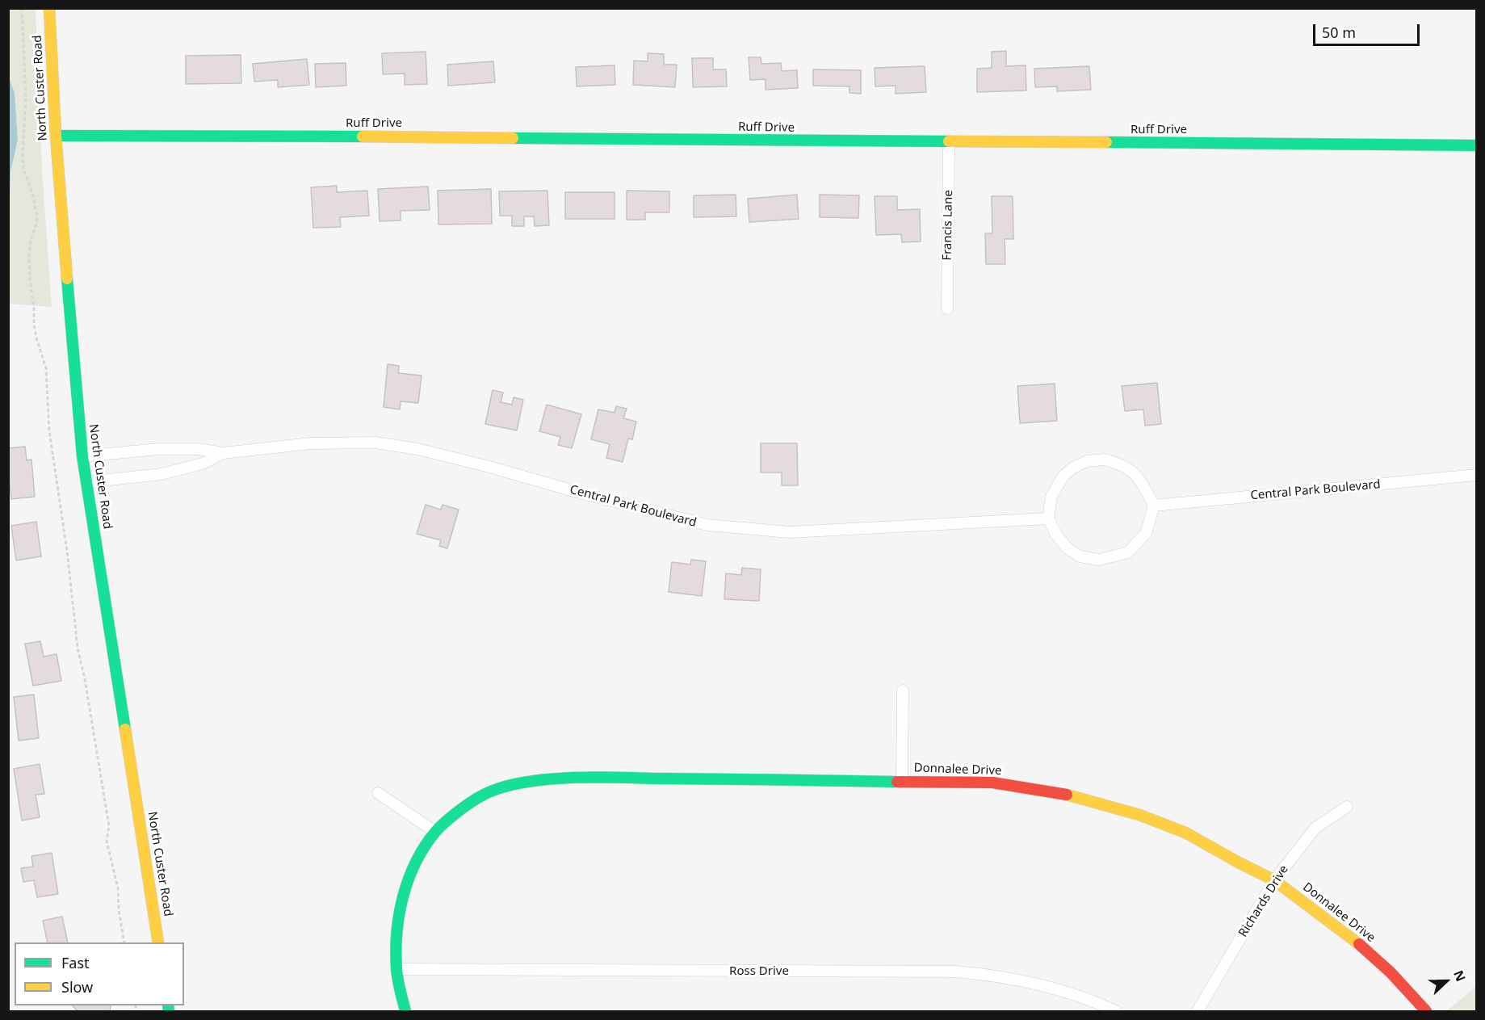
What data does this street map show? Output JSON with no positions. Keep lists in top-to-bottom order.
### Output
{
  "streets": {
    "street": [
      "North Custer Road",
      "Ruff Drive",
      "Francis Lane",
      "Central Park Boulevard",
      "Donnalee Drive",
      "Richards Drive",
      "Ross Drive"
    ]
  },
  "crossings": [
    ["North Custer Road", "Ruff Drive"],
    ["North Custer Road", "Central Park Boulevard"],
    ["Ruff Drive", "Francis Lane"],
    ["Donnalee Drive", "Richards Drive"],
    ["Donnalee Drive", "Ross Drive"]
  ],
  "legend": ["Fast", "Slow"],
  "scale_bar": "50 m",
  "north": "right"
}
